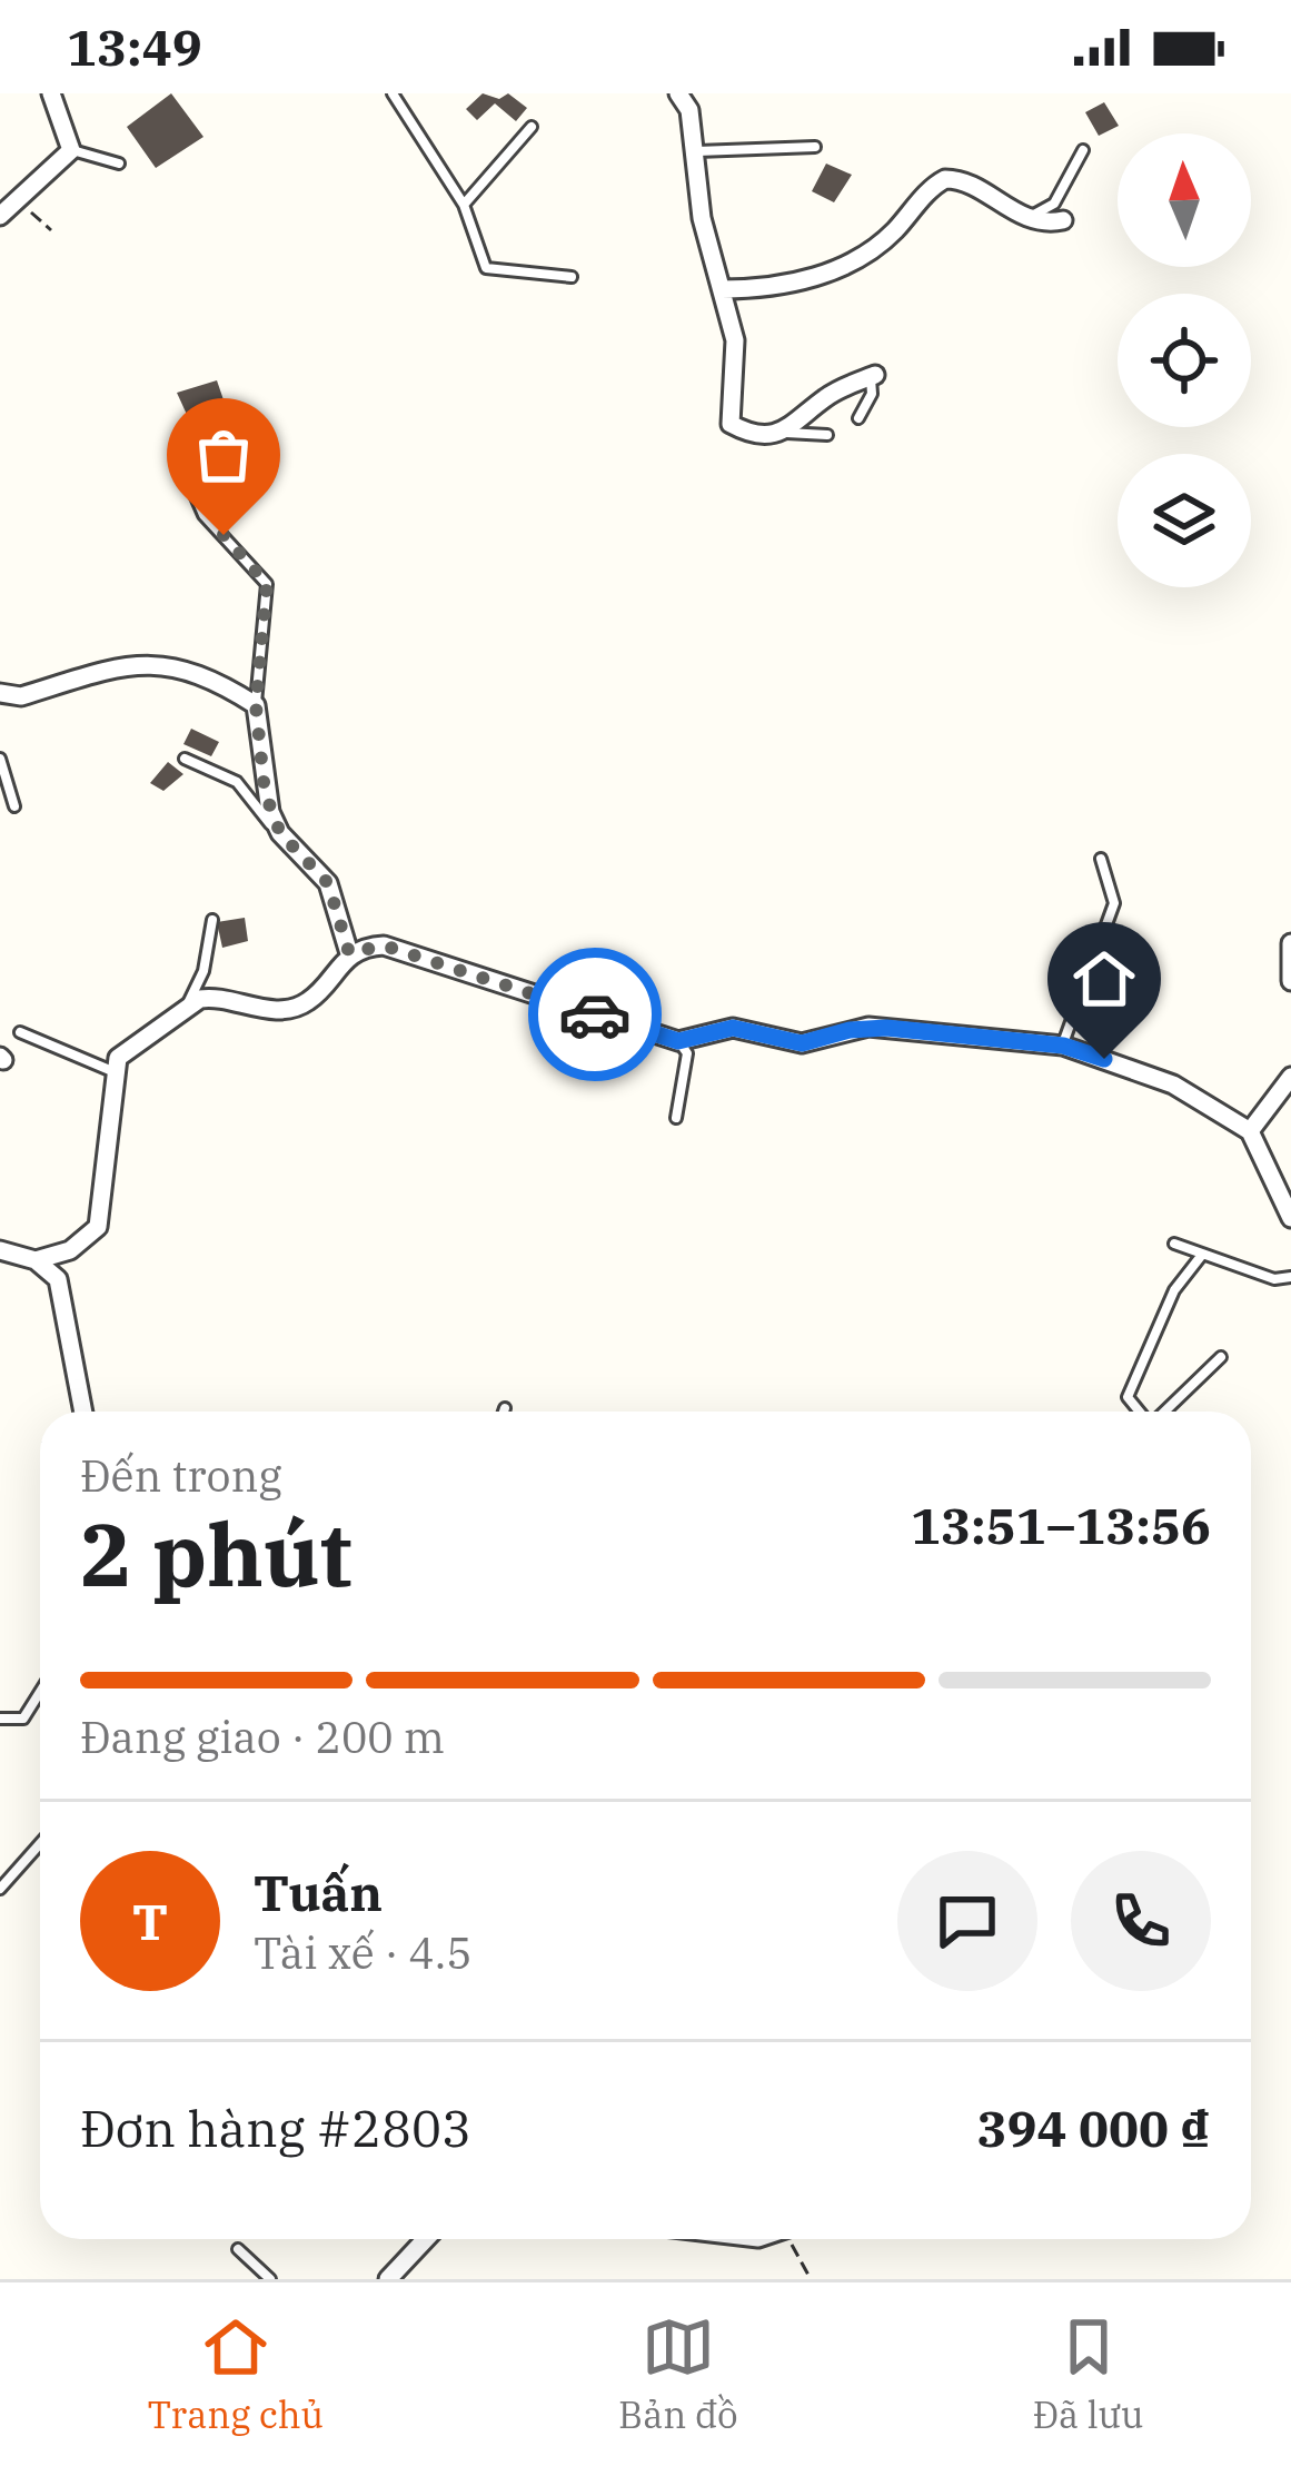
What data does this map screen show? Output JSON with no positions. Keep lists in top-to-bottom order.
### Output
{
  "north": "top",
  "page": {
    "status": "13:49",
    "heading": ["2 phút", "Đến trong", "13:51–13:56"],
    "panel": [
      "Tuấn",
      "Tài xế · 4.5",
      "Đơn hàng #2803",
      "394 000 ₫"
    ],
    "bar": "Đang giao · 200 m",
    "round": "T",
    "tabs": ["Trang chủ", "Bản đồ", "Đã lưu"]
  }
}
